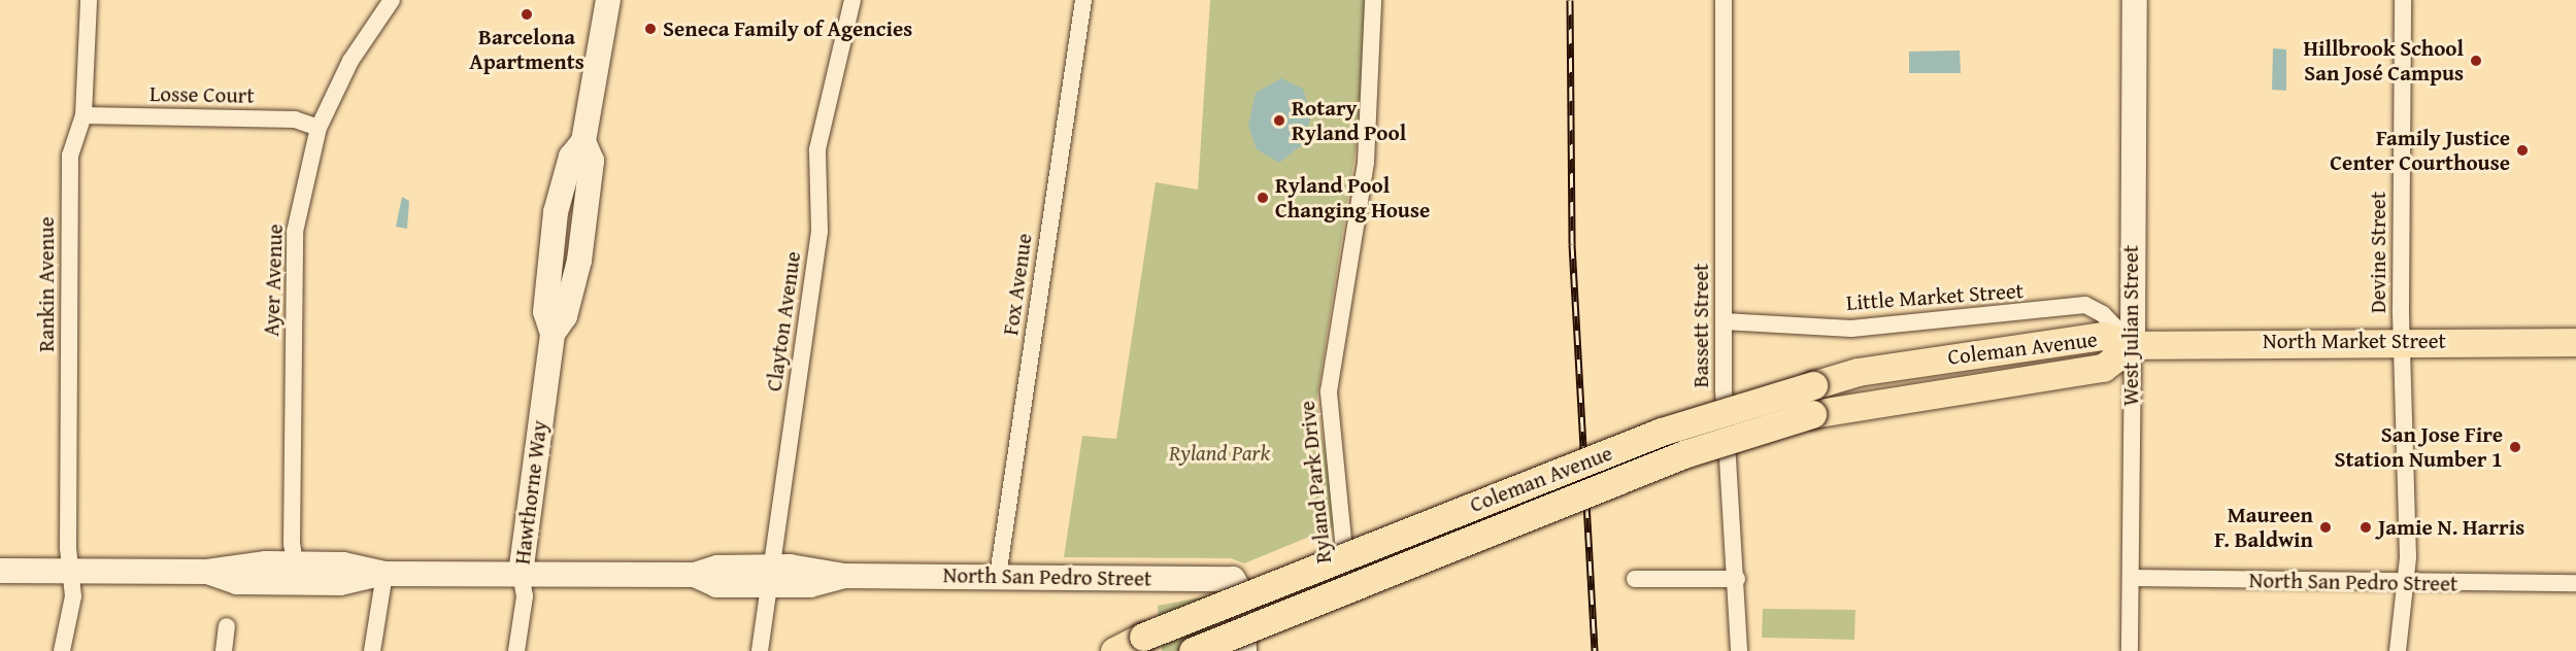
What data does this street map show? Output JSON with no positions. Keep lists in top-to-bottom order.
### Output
{
  "streets": {
    "main road": ["North Market Street", "Coleman Avenue"],
    "street": [
      "Losse Court",
      "Devine Street",
      "Ayer Avenue",
      "Rankin Avenue",
      "Fox Avenue",
      "Little Market Street",
      "Clayton Avenue",
      "Bassett Street",
      "West Julian Street",
      "Ryland Park Drive",
      "Hawthorne Way",
      "North San Pedro Street"
    ]
  },
  "crossings": [
    ["Losse Court", "Ayer Avenue"],
    ["Losse Court", "Rankin Avenue"],
    ["Devine Street", "North Market Street"],
    ["Devine Street", "North San Pedro Street"],
    ["Ayer Avenue", "North San Pedro Street"],
    ["Rankin Avenue", "North San Pedro Street"],
    ["Fox Avenue", "North San Pedro Street"],
    ["Little Market Street", "Bassett Street"],
    ["Little Market Street", "West Julian Street"],
    ["Little Market Street", "North Market Street"],
    ["Little Market Street", "Coleman Avenue"],
    ["Clayton Avenue", "North San Pedro Street"],
    ["West Julian Street", "North Market Street"],
    ["West Julian Street", "Coleman Avenue"],
    ["West Julian Street", "North San Pedro Street"],
    ["North Market Street", "Coleman Avenue"],
    ["Hawthorne Way", "North San Pedro Street"]
  ],
  "parks": ["Ryland Park"],
  "places": [
    "Barcelona Apartments",
    "Seneca Family of Agencies",
    "Hillbrook School San José Campus",
    "Rotary Ryland Pool",
    "Family Justice Center Courthouse",
    "Ryland Pool Changing House",
    "San Jose Fire Station Number 1",
    "Maureen F. Baldwin",
    "Jamie N. Harris"
  ]
}
